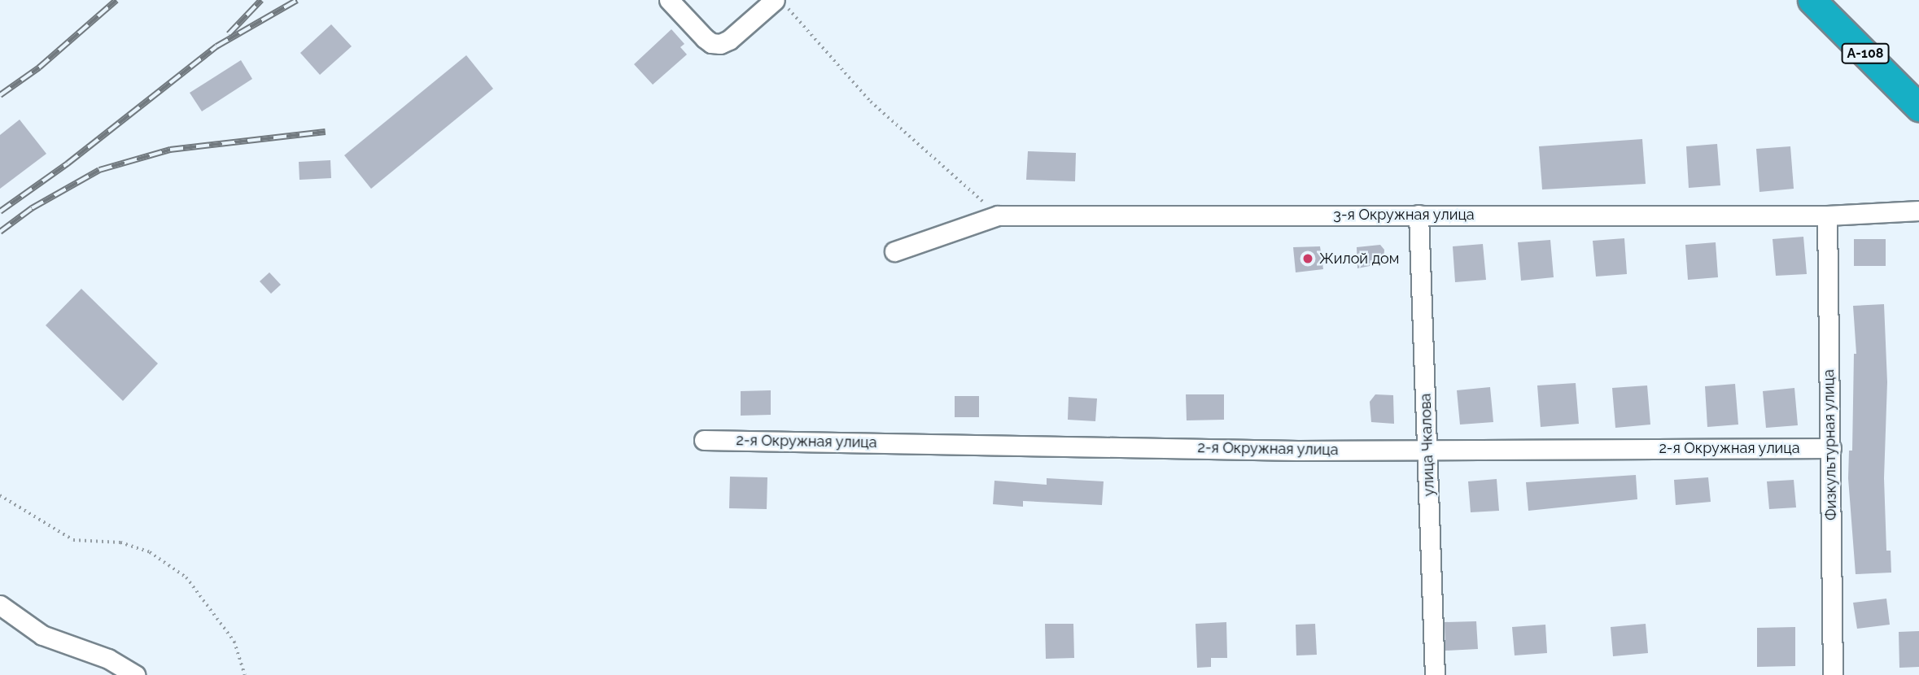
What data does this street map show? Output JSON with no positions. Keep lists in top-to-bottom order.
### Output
{
  "streets": {
    "highway": ["А-108"],
    "street": [
      "3-я Окружная улица",
      "2-я Окружная улица",
      "улица Чкалова",
      "Физкультурная улица"
    ]
  },
  "crossings": [
    ["3-я Окружная улица", "улица Чкалова"],
    ["3-я Окружная улица", "Физкультурная улица"],
    ["2-я Окружная улица", "улица Чкалова"],
    ["2-я Окружная улица", "Физкультурная улица"]
  ],
  "places": ["Жилой дом"]
}
